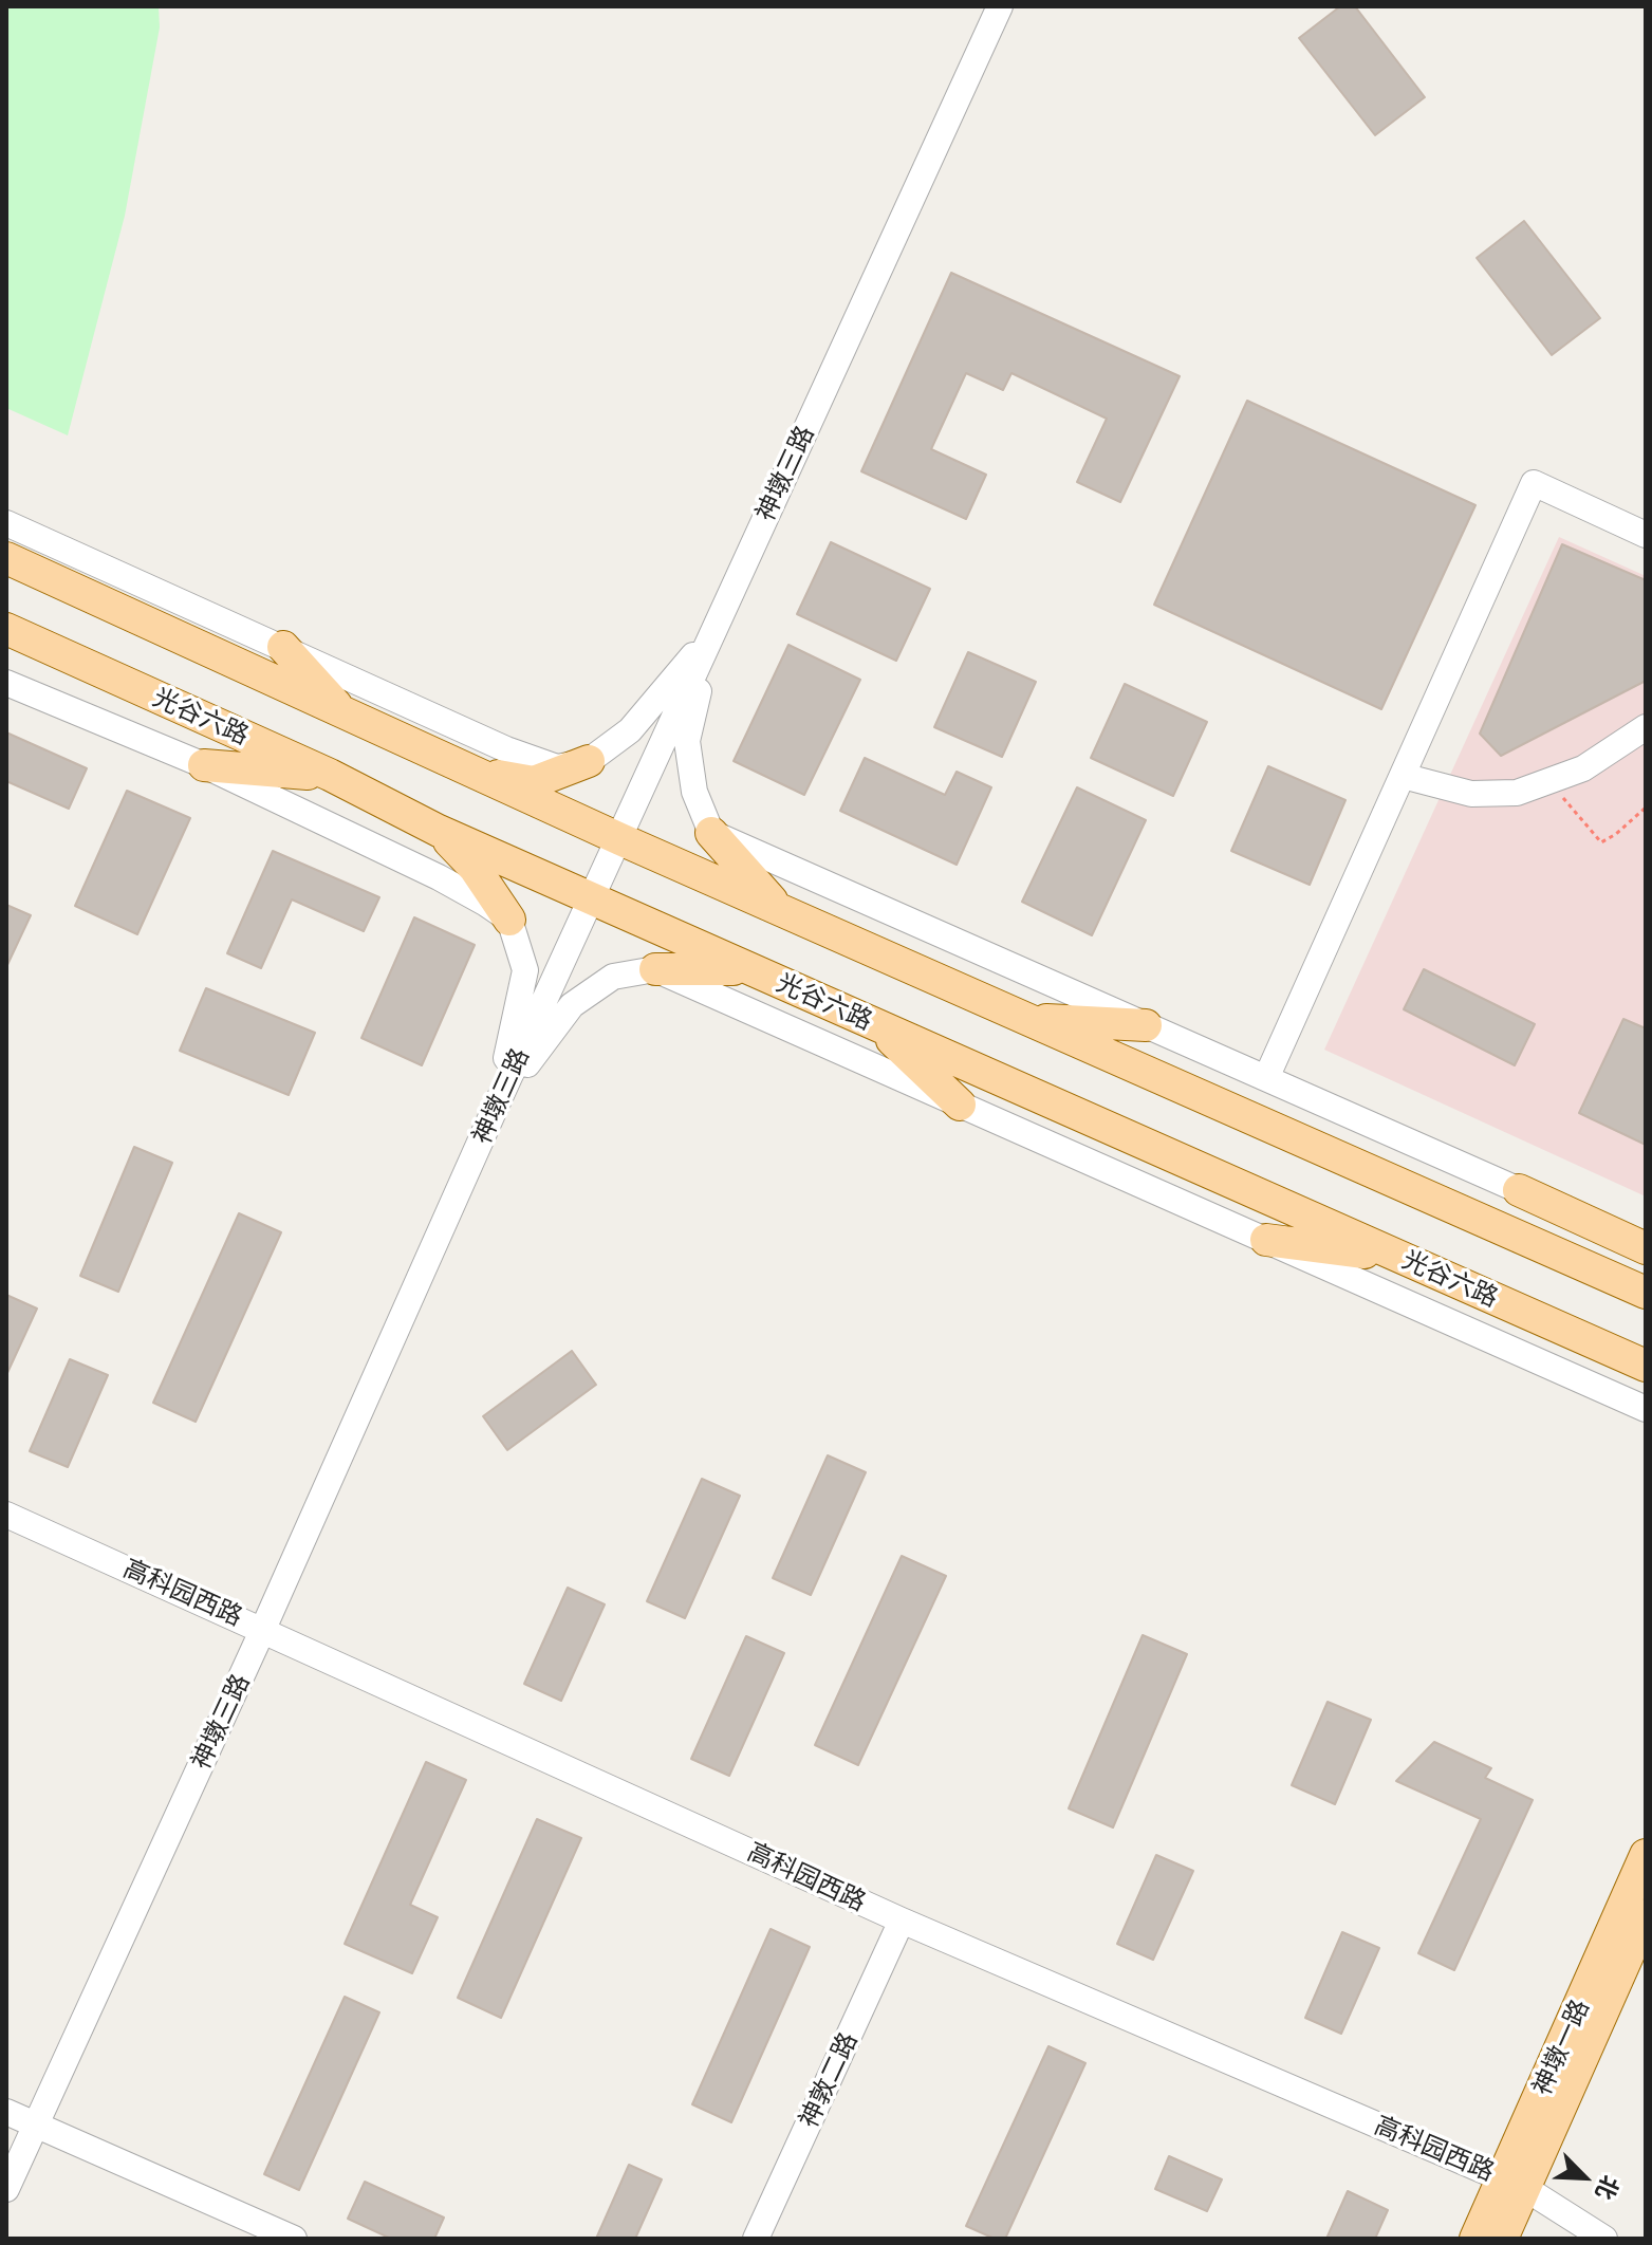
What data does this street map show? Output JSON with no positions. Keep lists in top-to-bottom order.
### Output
{
  "streets": {
    "main road": ["光谷六路", "神墩一路"],
    "street": ["神墩三路", "高科园西路", "神敦二路"]
  },
  "crossings": [
    ["神墩三路", "光谷六路"],
    ["神墩三路", "高科园西路"],
    ["高科园西路", "神墩一路"],
    ["高科园西路", "神敦二路"]
  ],
  "north": "bottom right"
}
